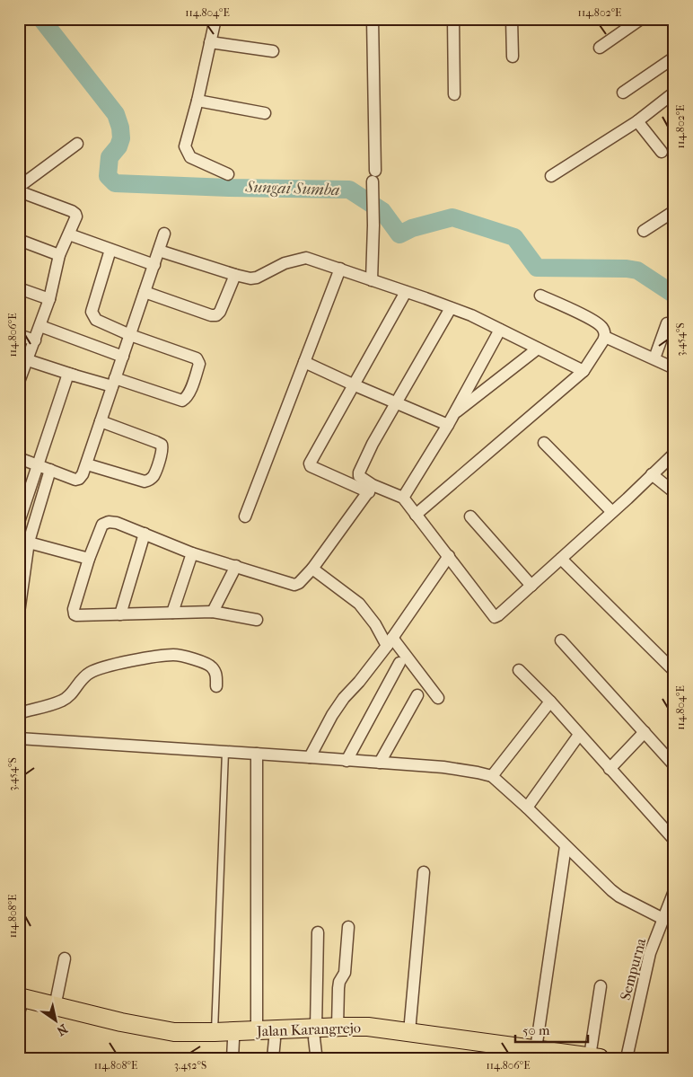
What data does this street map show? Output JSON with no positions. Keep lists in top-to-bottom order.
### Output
{
  "streets": {
    "main road": ["Jalan Karangrejo"],
    "street": ["Sempurna"]
  },
  "water": ["Sungai Sumba"],
  "scale_bar": "50 m",
  "north": "bottom right",
  "coordinates": [
    "114.804°E",
    "114.802°E",
    "114.806°E",
    "3.454°S",
    "114.808°E",
    "3.452°S"
  ]
}
